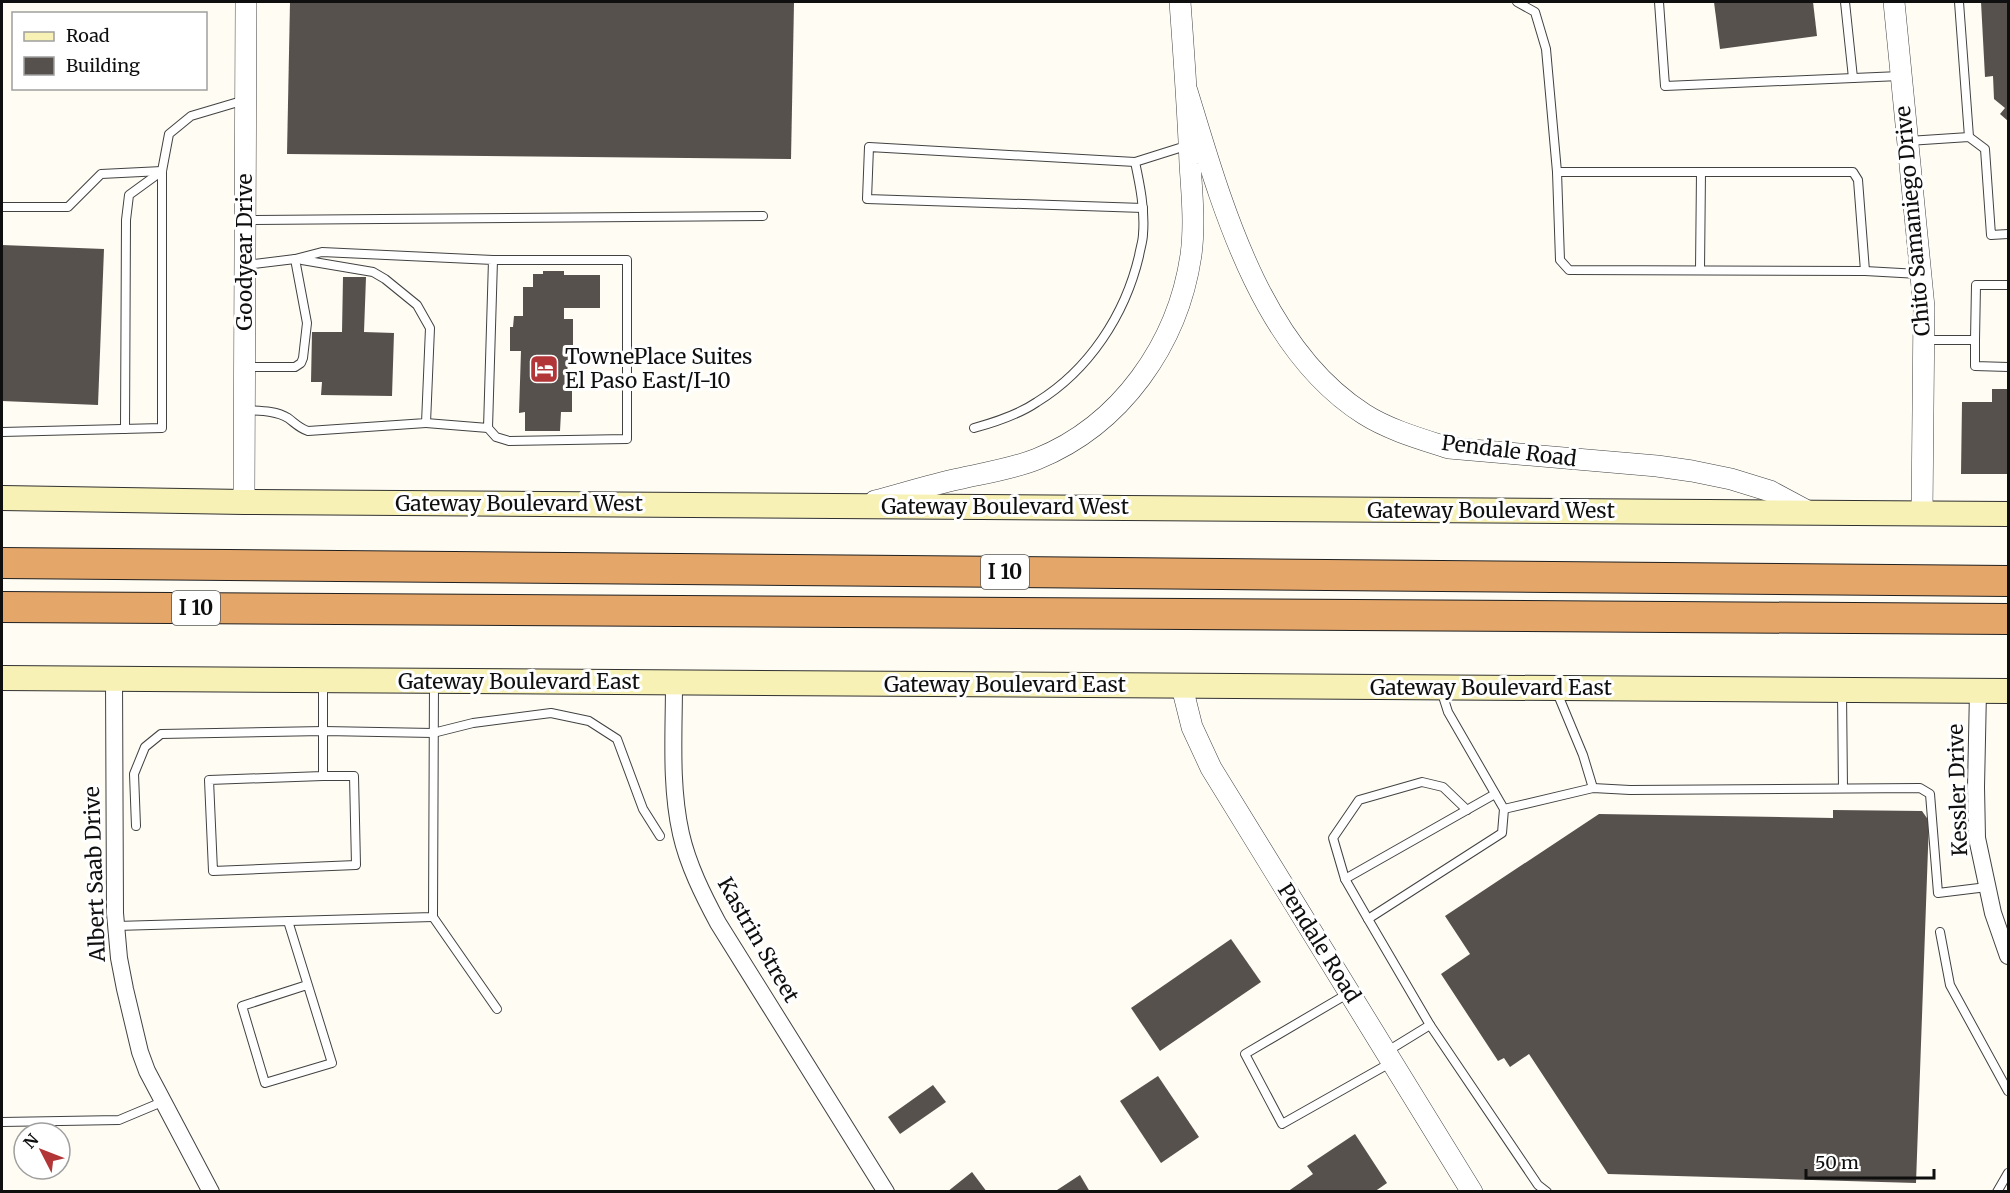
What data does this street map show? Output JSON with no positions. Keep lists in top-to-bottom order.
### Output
{
  "streets": {
    "highway": ["I 10"],
    "main road": ["Gateway Boulevard West", "Gateway Boulevard East"],
    "street": [
      "Chito Samaniego Drive",
      "Goodyear Drive",
      "Pendale Road",
      "Kessler Drive",
      "Albert Saab Drive",
      "Kastrin Street"
    ]
  },
  "crossings": [
    ["Chito Samaniego Drive", "Gateway Boulevard West"],
    ["Goodyear Drive", "Gateway Boulevard West"],
    ["Pendale Road", "Gateway Boulevard West"],
    ["Pendale Road", "Gateway Boulevard East"],
    ["Gateway Boulevard East", "Kessler Drive"],
    ["Gateway Boulevard East", "Albert Saab Drive"],
    ["Gateway Boulevard East", "Kastrin Street"]
  ],
  "places": {
    "hotel": ["TownePlace Suites El Paso East/I-10"]
  },
  "legend": ["Road", "Building"],
  "scale_bar": "50 m",
  "north": "top left"
}
